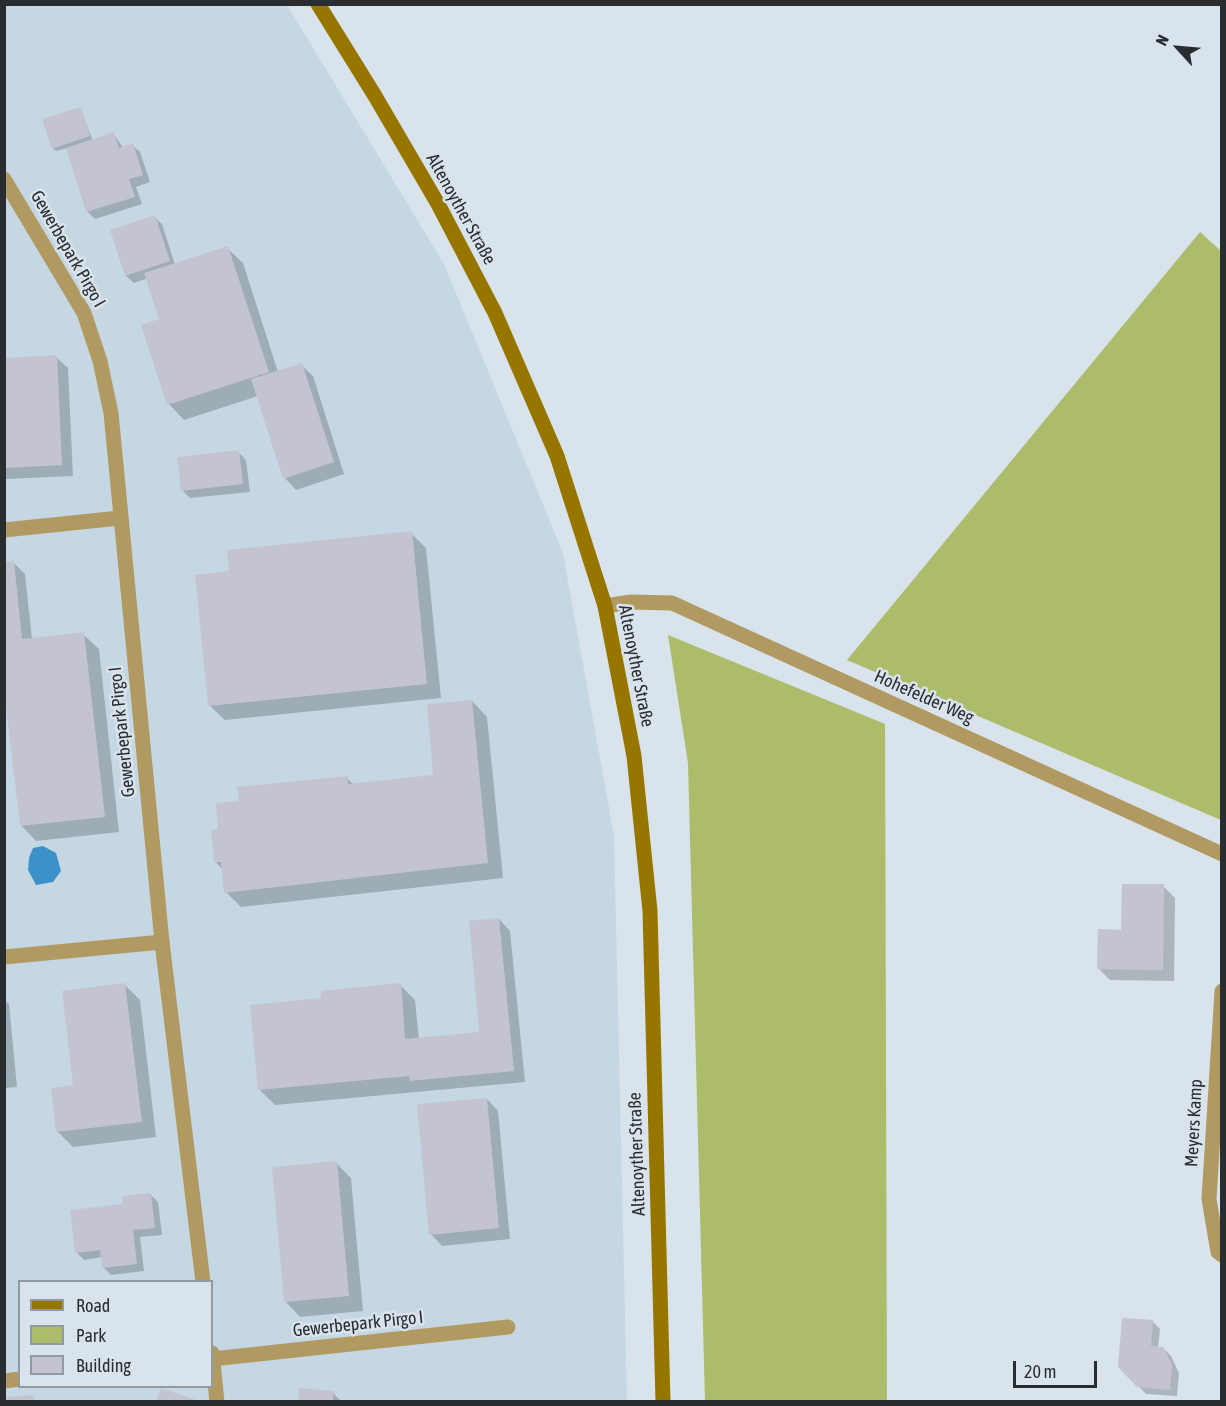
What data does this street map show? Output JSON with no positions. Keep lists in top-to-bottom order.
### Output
{
  "streets": {
    "main road": ["Altenoyther Straße"],
    "street": ["Gewerbepark Pirgo I", "Hohefelder Weg", "Meyers Kamp"]
  },
  "crossings": [
    ["Altenoyther Straße", "Hohefelder Weg"]
  ],
  "legend": ["Road", "Park", "Building"],
  "scale_bar": "20 m",
  "north": "top left"
}
